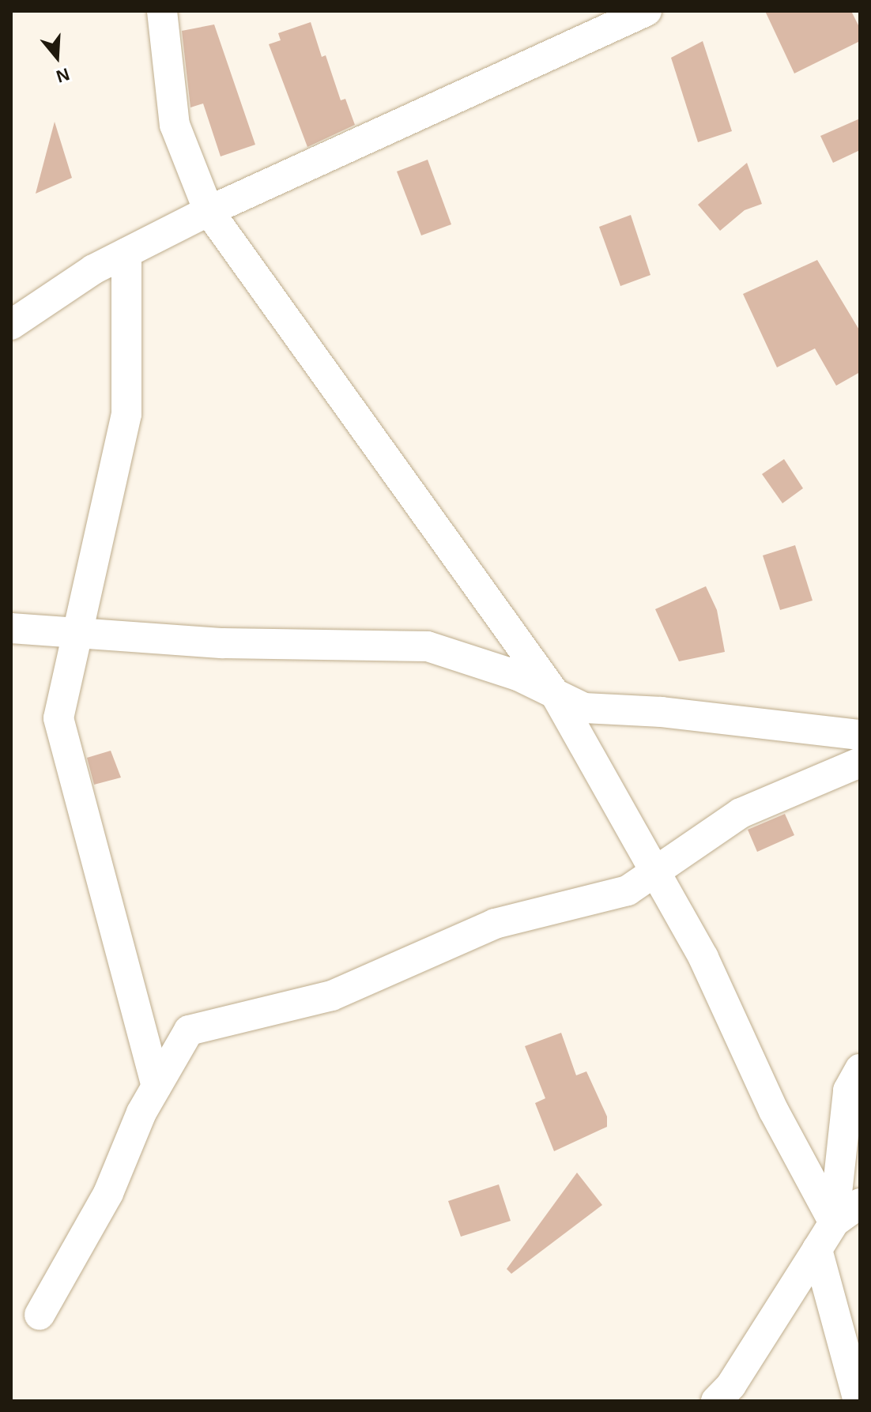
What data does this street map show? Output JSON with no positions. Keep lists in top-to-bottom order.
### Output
{
  "north": "bottom"
}
